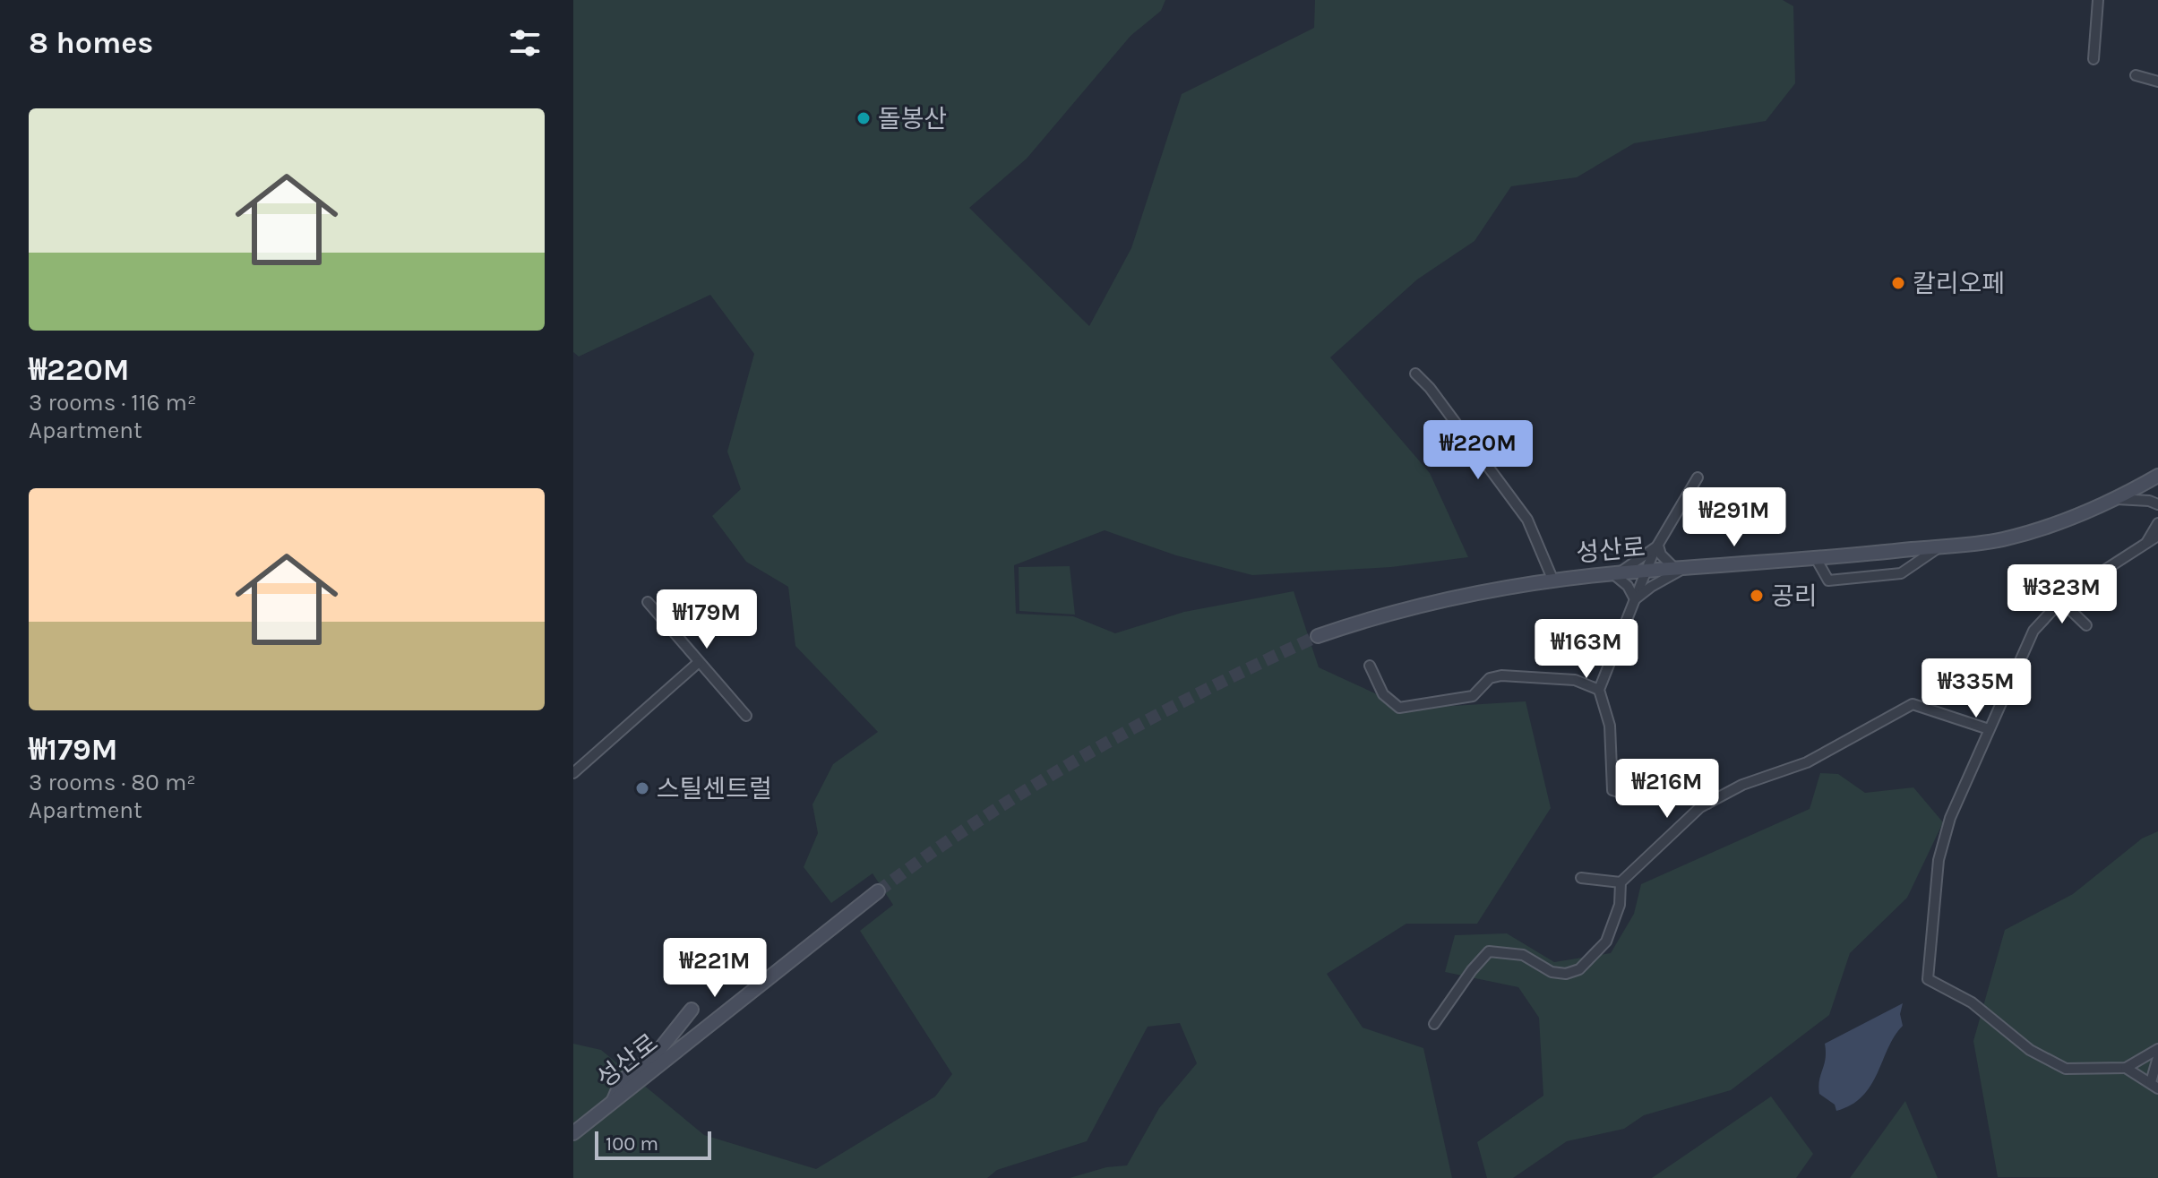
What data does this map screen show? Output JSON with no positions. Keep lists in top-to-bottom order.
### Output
{
  "streets": {
    "main road": ["성산로"]
  },
  "places": [
    "돌봉산",
    "칼리오페",
    "공리",
    "스틸센트럴"
  ],
  "scale_bar": "100 m",
  "page": {
    "heading": "8 homes",
    "list": [
      {
        "name": "₩220M",
        "note": "3 rooms · 116 m² · Apartment"
      },
      {
        "name": "₩179M",
        "note": "3 rooms · 80 m² · Apartment"
      }
    ],
    "price": [
      "₩220M",
      "₩291M",
      "₩323M",
      "₩179M",
      "₩163M",
      "₩335M",
      "₩216M",
      "₩221M"
    ],
    "scale": "100 m"
  }
}
